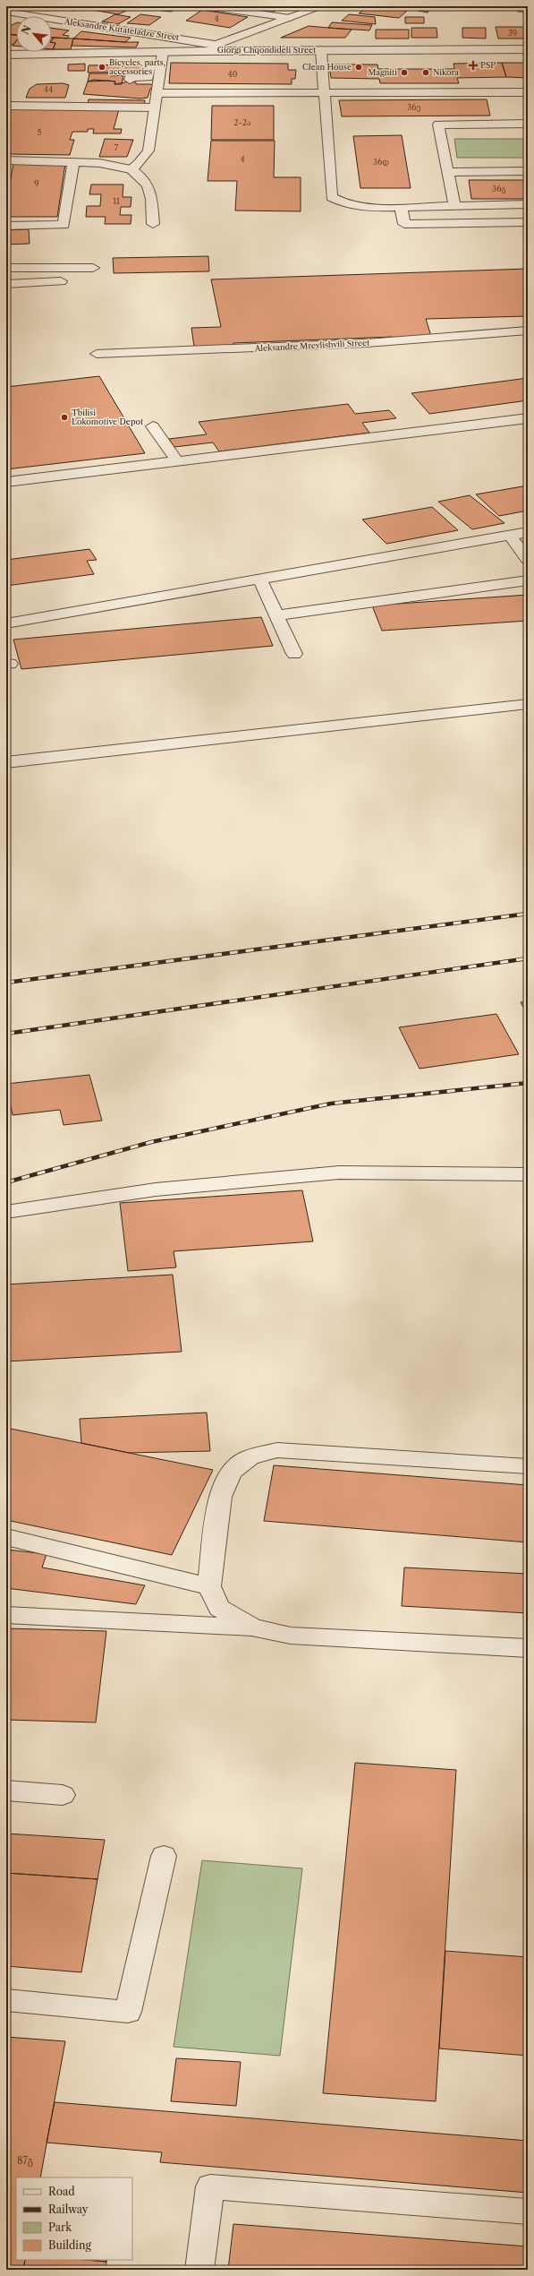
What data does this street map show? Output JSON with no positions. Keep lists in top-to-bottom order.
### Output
{
  "streets": {
    "street": ["Aleksandre Kutateladze Street", "Giorgi Chqondideli Street", "Aleksandre Mrevlishvili Street"]
  },
  "places": {
    "health": ["PSP"],
    "other": [
      "Bicycles, parts, accessories",
      "Clean House",
      "Magniti",
      "Nikora",
      "Tbilisi Lokomotive Depot"
    ]
  },
  "house_numbers": [
    "4",
    "39",
    "40",
    "44",
    "36ე",
    "2-2ა",
    "5",
    "7",
    "4",
    "36დ",
    "9",
    "36გ",
    "11",
    "87გ"
  ],
  "legend": [
    "Road",
    "Railway",
    "Park",
    "Building"
  ],
  "north": "top left"
}
